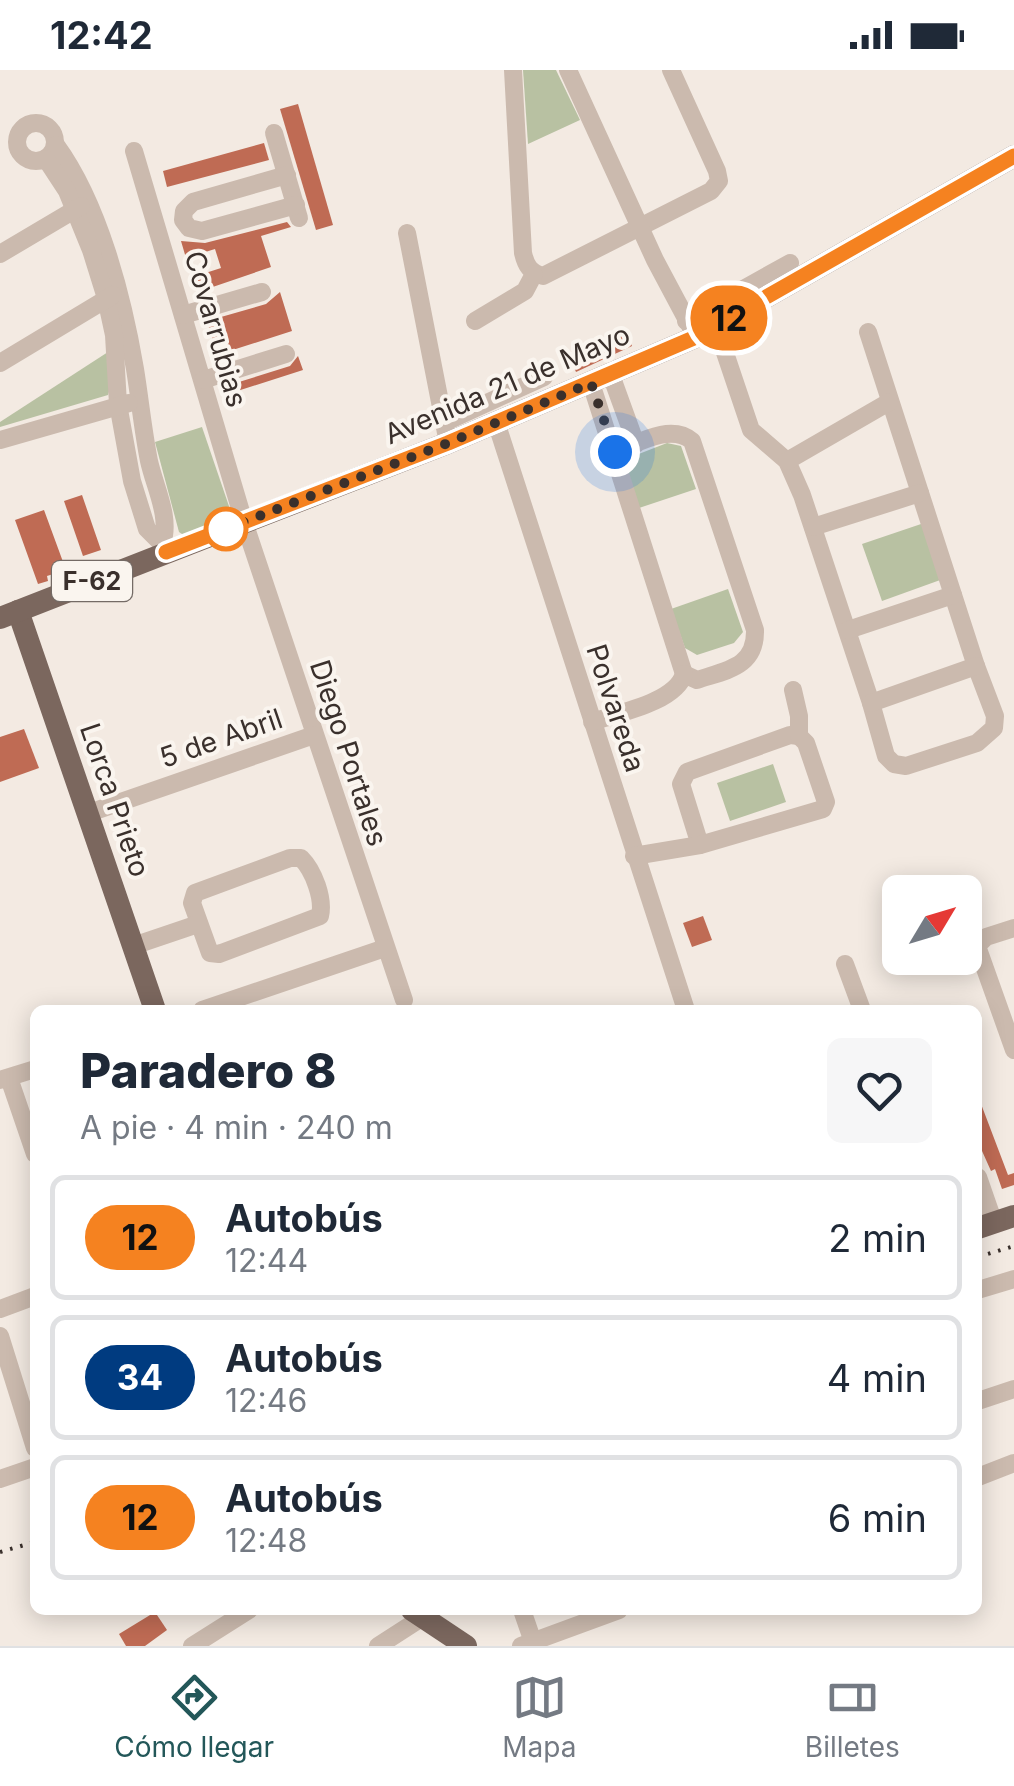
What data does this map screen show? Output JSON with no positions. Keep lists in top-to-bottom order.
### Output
{
  "streets": {
    "main road": ["Avenida 21 de Mayo", "F-62", "Lorca Prieto"],
    "street": [
      "Covarrubias",
      "Polvareda",
      "5 de Abril",
      "Diego Portales"
    ]
  },
  "crossings": [
    ["Covarrubias", "Avenida 21 de Mayo"],
    ["Covarrubias", "Diego Portales"],
    ["Avenida 21 de Mayo", "F-62"],
    ["Avenida 21 de Mayo", "Polvareda"],
    ["Avenida 21 de Mayo", "Diego Portales"],
    ["F-62", "Lorca Prieto"],
    ["5 de Abril", "Diego Portales"],
    ["5 de Abril", "Lorca Prieto"]
  ],
  "lines": ["bus line 12"],
  "north": "top right",
  "page": {
    "status": "12:42",
    "on_map": "12",
    "heading": ["Paradero 8", "A pie · 4 min · 240 m"],
    "list": [
      {
        "mark": "12",
        "name": "Autobús",
        "note": "12:44",
        "value": "2 min"
      },
      {
        "mark": "34",
        "name": "Autobús",
        "note": "12:46",
        "value": "4 min"
      },
      {
        "mark": "12",
        "name": "Autobús",
        "note": "12:48",
        "value": "6 min"
      }
    ],
    "tabs": ["Cómo llegar", "Mapa", "Billetes"]
  }
}
